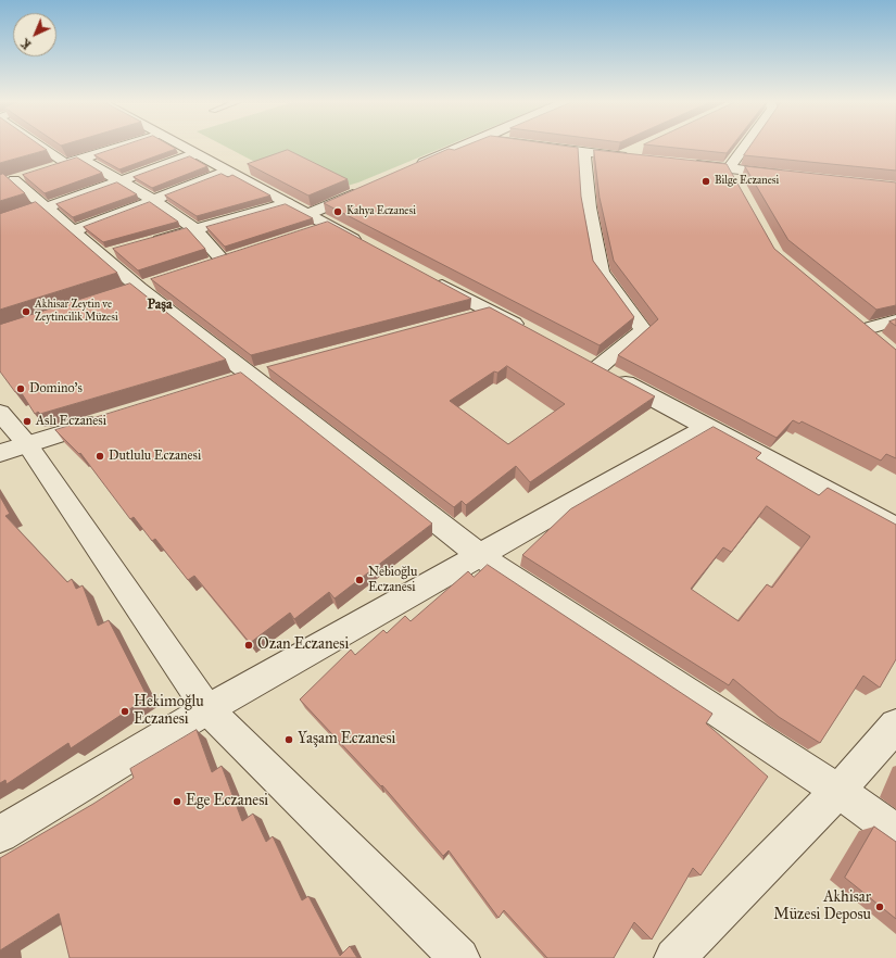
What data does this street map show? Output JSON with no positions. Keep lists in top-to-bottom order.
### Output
{
  "districts": ["Paşa"],
  "places": [
    "Bilge Eczanesi",
    "Kahya Eczanesi",
    "Akhisar Zeytin ve Zeytincilik Müzesi",
    "Domino's",
    "Aslı Eczanesi",
    "Dutlulu Eczanesi",
    "Nebioğlu Eczanesi",
    "Ozan Eczanesi",
    "Hekimoğlu Eczanesi",
    "Yaşam Eczanesi",
    "Ege Eczanesi",
    "Akhisar Müzesi Deposu"
  ],
  "north": "bottom left"
}
